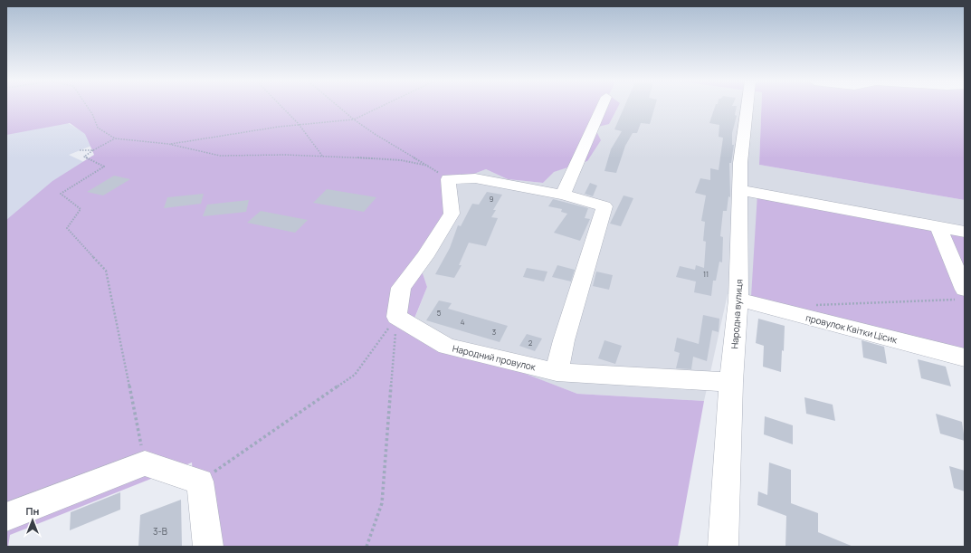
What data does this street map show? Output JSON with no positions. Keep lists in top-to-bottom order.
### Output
{
  "streets": {
    "street": ["Народна вулиця", "провулок Квітки Цісик", "Народний провулок"]
  },
  "crossings": [
    ["Народна вулиця", "провулок Квітки Цісик"],
    ["Народна вулиця", "Народний провулок"]
  ],
  "house_numbers": [
    "9",
    "11",
    "5",
    "4",
    "3",
    "2",
    "3-В"
  ],
  "north": "top"
}
